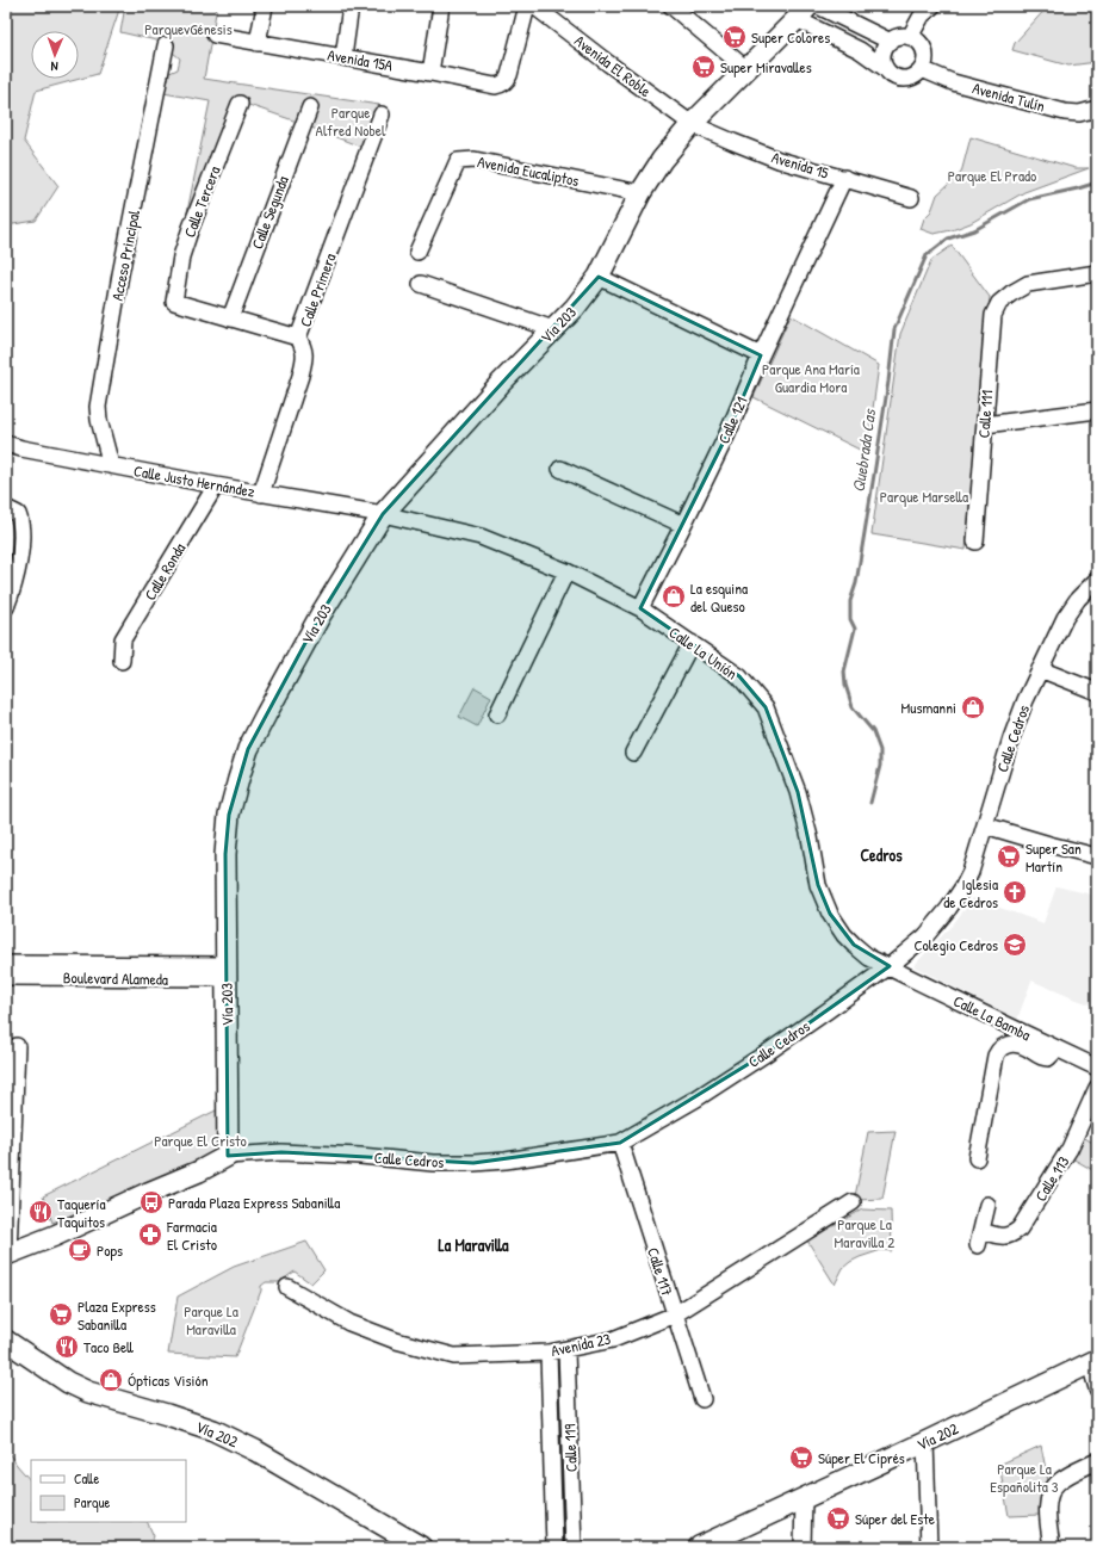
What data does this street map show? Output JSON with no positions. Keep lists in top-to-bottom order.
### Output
{
  "streets": {
    "main road": ["Vía 203", "Vía 202"],
    "street": [
      "Avenida 15A",
      "Avenida El Roble",
      "Avenida Tulín",
      "Avenida 15",
      "Avenida Eucaliptos",
      "Calle Tercera",
      "Calle Segunda",
      "Acceso Principal",
      "Calle Primera",
      "Calle 111",
      "Calle 121",
      "Calle Justo Hernández",
      "Calle Ronda",
      "Calle La Unión",
      "Calle Cedros",
      "Boulevard Alameda",
      "Calle La Bamba",
      "Calle 113",
      "Calle 117",
      "Avenida 23",
      "Calle 119"
    ]
  },
  "crossings": [
    ["Avenida El Roble", "Avenida 15"],
    ["Avenida El Roble", "Vía 203"],
    ["Avenida 15", "Vía 203"],
    ["Avenida 15", "Calle 121"],
    ["Avenida Eucaliptos", "Vía 203"],
    ["Calle Tercera", "Calle Segunda"],
    ["Acceso Principal", "Calle Justo Hernández"],
    ["Calle Primera", "Calle Justo Hernández"],
    ["Vía 203", "Calle Justo Hernández"],
    ["Vía 203", "Calle La Unión"],
    ["Vía 203", "Calle Cedros"],
    ["Vía 203", "Boulevard Alameda"],
    ["Calle 121", "Calle La Unión"],
    ["Calle Justo Hernández", "Calle Ronda"],
    ["Calle Justo Hernández", "Calle La Unión"],
    ["Calle La Unión", "Calle Cedros"],
    ["Calle La Unión", "Calle La Bamba"],
    ["Calle Cedros", "Calle La Bamba"],
    ["Calle Cedros", "Calle 117"],
    ["Calle 117", "Avenida 23"],
    ["Avenida 23", "Calle 119"]
  ],
  "districts": ["Cedros", "La Maravilla"],
  "water": ["Quebrada Cas"],
  "parks": [
    "ParquevGénesis",
    "Parque Alfred Nobel",
    "Parque El Prado",
    "Parque Ana María Guardia Mora",
    "Parque Marsella",
    "Parque El Cristo",
    "Parque La Maravilla 2",
    "Parque La Maravilla",
    "Parque La Españolita 3"
  ],
  "places": {
    "supermarket": [
      "Super Colores",
      "Super Miravalles",
      "Super San Martín",
      "Plaza Express Sabanilla",
      "Súper El Ciprés",
      "Súper del Este"
    ],
    "shop": ["La esquina del Queso", "Musmanni", "Ópticas Visión"],
    "church": ["Iglesia de Cedros"],
    "school or university": ["Colegio Cedros"],
    "bus stop": ["Parada Plaza Express Sabanilla"],
    "restaurant": ["Taquería Taquitos", "Taco Bell"],
    "pharmacy": ["Farmacia El Cristo"],
    "cafe": ["Pops"]
  },
  "legend": ["Calle", "Parque"],
  "north": "bottom"
}
